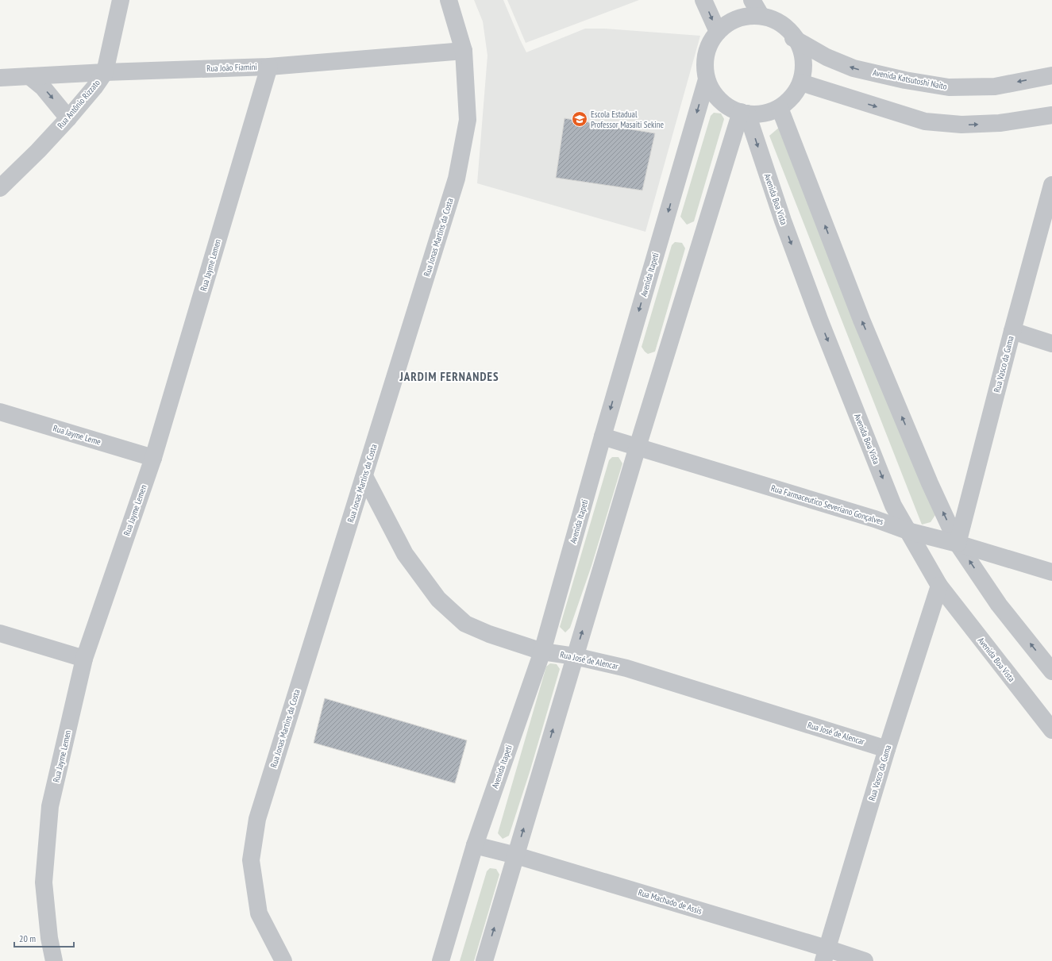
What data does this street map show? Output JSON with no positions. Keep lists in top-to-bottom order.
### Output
{
  "streets": {
    "street": [
      "Rua João Fiamini",
      "Avenida Katsutoshi Naito",
      "Rua Antônio Rizzato",
      "Avenida Boa Vista",
      "Rua Jonas Martins da Costa",
      "Rua Jayme Lemen",
      "Avenida Itapeti",
      "Rua Vasco da Gama",
      "Rua Jayme Leme",
      "Rua Farmaceutico Severiano Gonçalves",
      "Rua José de Alencar",
      "Rua Machado de Assis"
    ]
  },
  "crossings": [
    ["Rua João Fiamini", "Rua Antônio Rizzato"],
    ["Rua João Fiamini", "Rua Jonas Martins da Costa"],
    ["Rua João Fiamini", "Rua Jayme Lemen"],
    ["Avenida Katsutoshi Naito", "Avenida Boa Vista"],
    ["Avenida Katsutoshi Naito", "Avenida Itapeti"],
    ["Avenida Boa Vista", "Avenida Itapeti"],
    ["Avenida Boa Vista", "Rua Vasco da Gama"],
    ["Avenida Boa Vista", "Rua Farmaceutico Severiano Gonçalves"],
    ["Rua Jonas Martins da Costa", "Rua José de Alencar"],
    ["Rua Jayme Lemen", "Rua Jayme Leme"],
    ["Avenida Itapeti", "Rua Farmaceutico Severiano Gonçalves"],
    ["Avenida Itapeti", "Rua José de Alencar"],
    ["Avenida Itapeti", "Rua Machado de Assis"],
    ["Rua Vasco da Gama", "Rua Farmaceutico Severiano Gonçalves"],
    ["Rua Vasco da Gama", "Rua José de Alencar"],
    ["Rua Vasco da Gama", "Rua Machado de Assis"]
  ],
  "districts": ["JARDIM FERNANDES"],
  "places": {
    "school or university": ["Escola Estadual Professor Masaiti Sekine"]
  },
  "scale_bar": "20 m"
}
